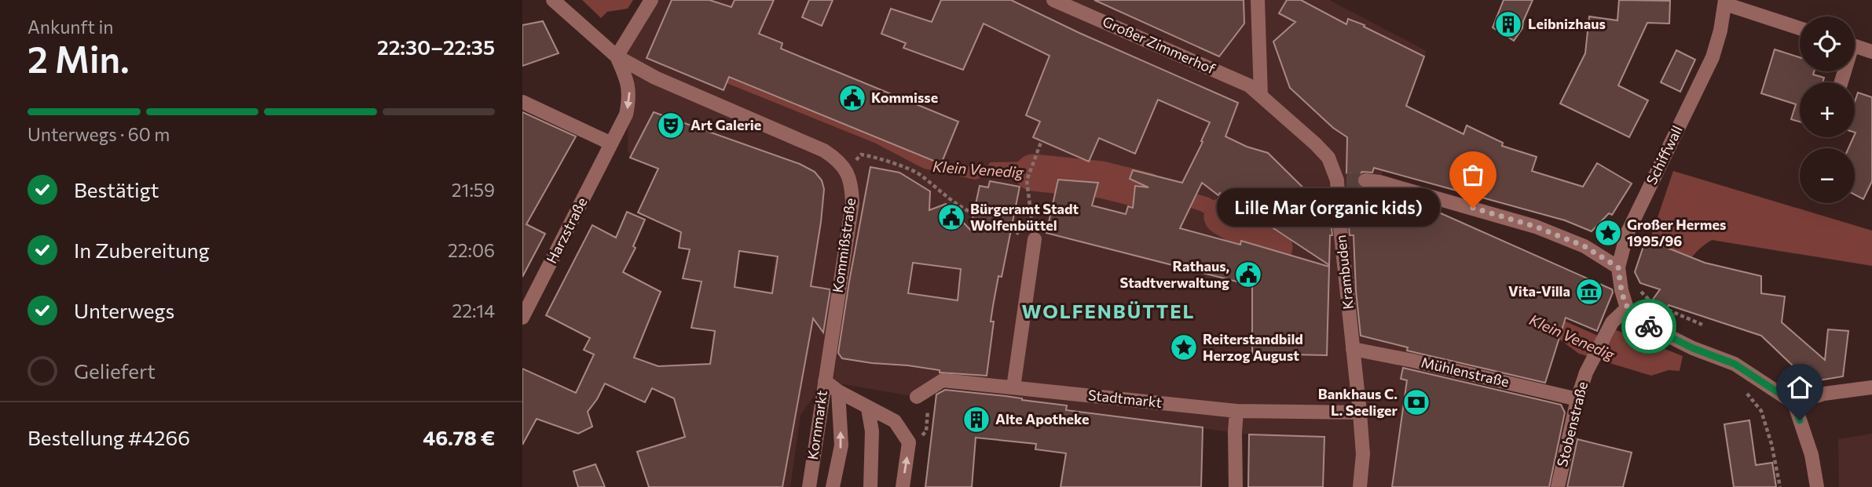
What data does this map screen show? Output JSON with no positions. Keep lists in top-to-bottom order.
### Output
{
  "streets": {
    "street": [
      "Großer Zimmerhof",
      "Schiffwall",
      "Harzstraße",
      "Kommißstraße",
      "Krambuden",
      "Mühlenstraße",
      "Stadtmarkt",
      "Stobenstraße",
      "Kornmarkt"
    ]
  },
  "crossings": [
    ["Großer Zimmerhof", "Krambuden"],
    ["Schiffwall", "Stobenstraße"],
    ["Kommißstraße", "Kornmarkt"],
    ["Krambuden", "Mühlenstraße"],
    ["Krambuden", "Stadtmarkt"],
    ["Mühlenstraße", "Stobenstraße"]
  ],
  "districts": ["WOLFENBÜTTEL"],
  "water": ["Klein Venedig"],
  "places": {
    "building": ["Leibnizhaus", "Alte Apotheke"],
    "public building": ["Kommisse", "Bürgeramt Stadt Wolfenbüttel", "Rathaus, Stadtverwaltung"],
    "theatre": ["Art Galerie"],
    "other": ["Lille Mar (organic kids)"],
    "place": ["Großer Hermes 1995/96", "Reiterstandbild Herzog August"],
    "museum": ["Vita-Villa"],
    "bank": ["Bankhaus C. L. Seeliger"]
  },
  "page": {
    "heading": ["2 Min.", "Ankunft in", "22:30–22:35"],
    "panel": ["Bestellung #4266", "46.78 €"],
    "map_buttons": ["+", "−"],
    "bar": "Unterwegs · 60 m",
    "list": [
      ["Bestätigt", "21:59"],
      ["In Zubereitung", "22:06"],
      ["Unterwegs", "22:14"],
      "Geliefert"
    ],
    "bubble": "Lille Mar (organic kids)"
  }
}
